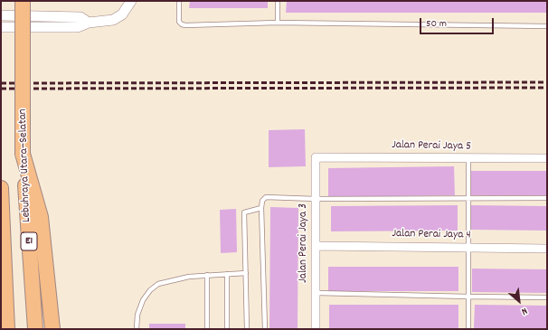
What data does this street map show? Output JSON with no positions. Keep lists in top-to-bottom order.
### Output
{
  "streets": {
    "highway": ["Lebuhraya Utara–Selatan", "E1"],
    "street": ["Jalan Perai Jaya 5", "Jalan Perai Jaya 4", "Jalan Perai Jaya 3"]
  },
  "crossings": [
    ["Jalan Perai Jaya 5", "Jalan Perai Jaya 3"],
    ["Jalan Perai Jaya 4", "Jalan Perai Jaya 3"]
  ],
  "scale_bar": "50 m",
  "north": "bottom right"
}
